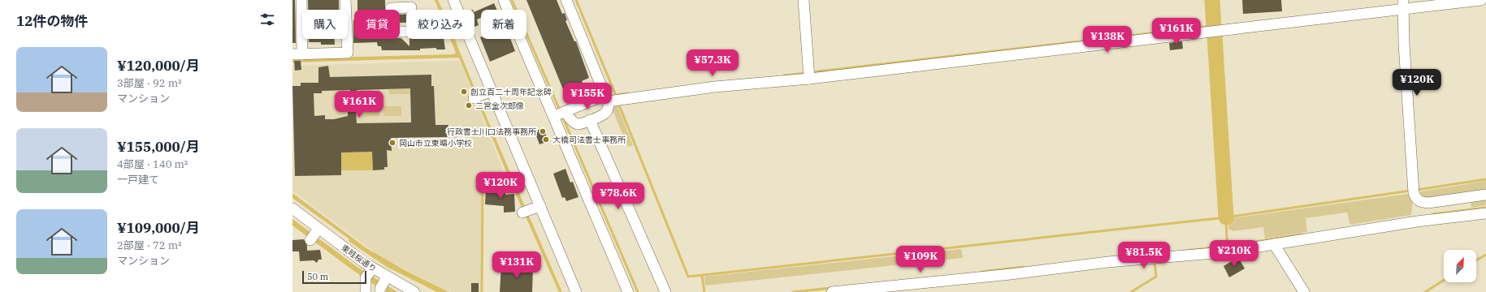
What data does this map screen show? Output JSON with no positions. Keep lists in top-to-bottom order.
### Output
{
  "streets": {
    "street": ["東畦桜通り"]
  },
  "places": [
    "創立百二十周年記念碑",
    "二宮金次郎像",
    "行政書士川口法務事務所",
    "大橋司法書士事務所",
    "岡山市立東疇小学校"
  ],
  "scale_bar": "50 m",
  "north": "top right",
  "page": {
    "heading": "12件の物件",
    "chip": [
      "購入",
      "賃貸",
      "絞り込み",
      "新着"
    ],
    "price": [
      "¥161K",
      "¥138K",
      "¥57.3K",
      "¥120K",
      "¥155K",
      "¥161K",
      "¥120K",
      "¥78.6K",
      "¥210K",
      "¥81.5K",
      "¥109K",
      "¥131K"
    ],
    "list": [
      {
        "name": "¥120,000/月",
        "note": "3部屋 · 92 m² · マンション"
      },
      {
        "name": "¥155,000/月",
        "note": "4部屋 · 140 m² · 一戸建て"
      },
      {
        "name": "¥109,000/月",
        "note": "2部屋 · 72 m² · マンション"
      }
    ],
    "scale": "50 m"
  }
}
